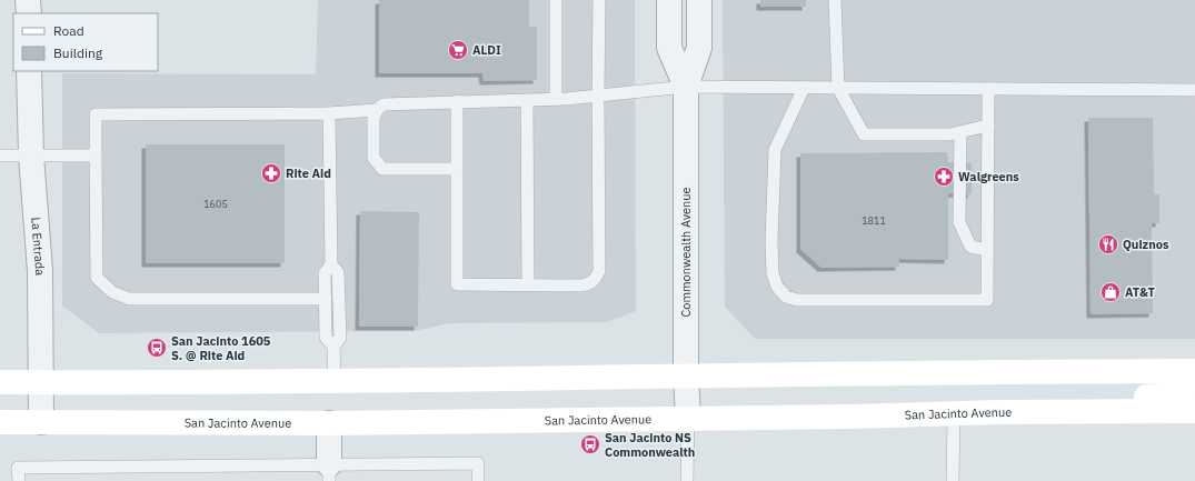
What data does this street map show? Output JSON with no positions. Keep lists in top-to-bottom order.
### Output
{
  "streets": {
    "main road": ["San Jacinto Avenue"],
    "street": ["La Entrada", "Commonwealth Avenue"]
  },
  "crossings": [
    ["La Entrada", "San Jacinto Avenue"],
    ["Commonwealth Avenue", "San Jacinto Avenue"]
  ],
  "places": {
    "supermarket": ["ALDI"],
    "pharmacy": ["Rite Aid", "Walgreens"],
    "restaurant": ["Quiznos"],
    "shop": ["AT&T"],
    "bus stop": ["San Jacinto 1605 S. @ Rite Aid", "San Jacinto NS Commonwealth"]
  },
  "house_numbers": ["1605", "1811"],
  "legend": ["Road", "Building"]
}
